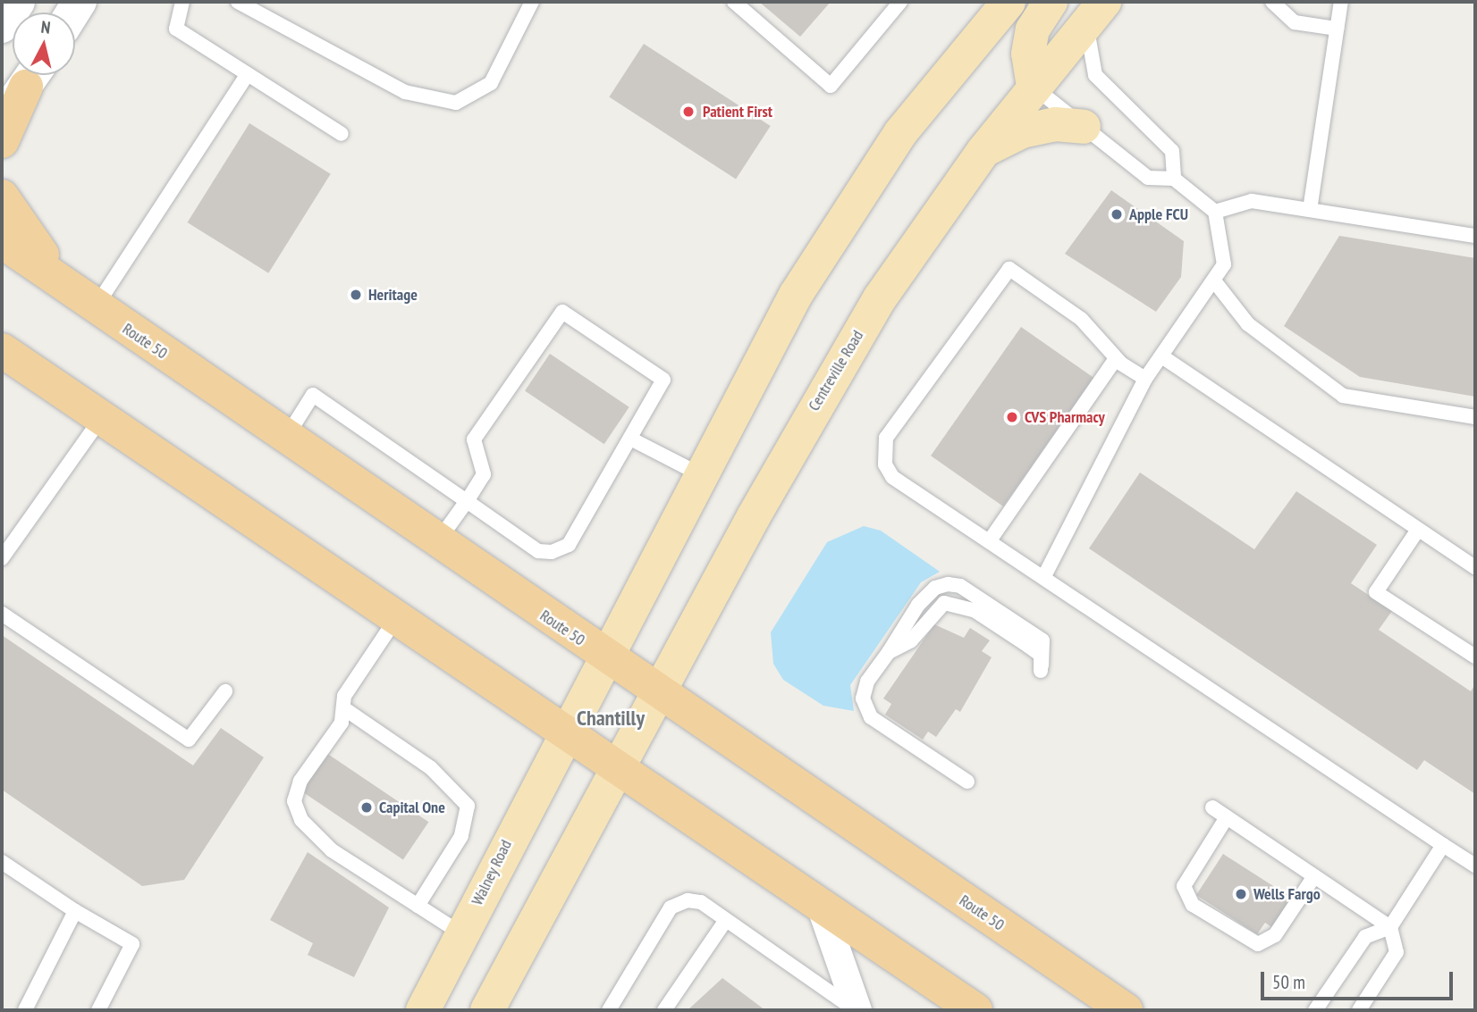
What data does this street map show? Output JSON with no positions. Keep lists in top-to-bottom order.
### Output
{
  "streets": {
    "highway": ["Route 50"],
    "main road": ["Centreville Road", "Walney Road"]
  },
  "crossings": [
    ["Route 50", "Centreville Road"]
  ],
  "districts": ["Chantilly"],
  "places": [
    "Patient First",
    "Apple FCU",
    "Heritage",
    "CVS Pharmacy",
    "Capital One",
    "Wells Fargo"
  ],
  "scale_bar": "50 m",
  "north": "top"
}
